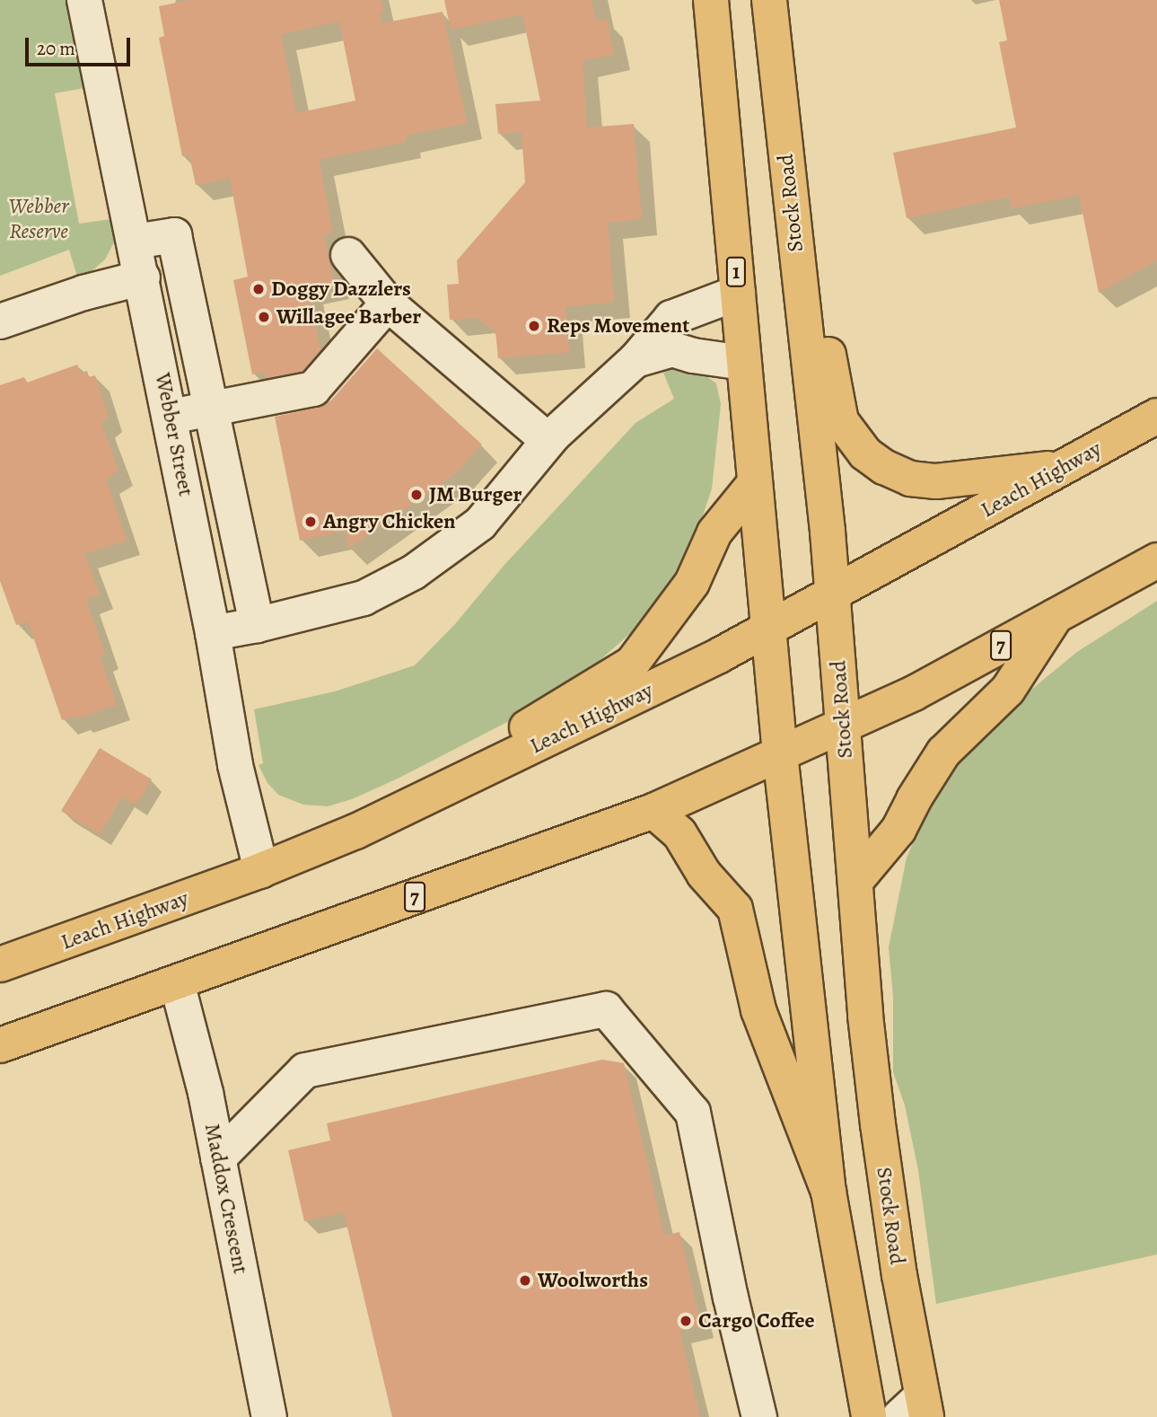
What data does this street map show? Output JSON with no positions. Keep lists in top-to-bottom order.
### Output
{
  "streets": {
    "main road": [
      "Stock Road",
      "1",
      "Leach Highway",
      "7"
    ],
    "street": ["Webber Street", "Maddox Crescent"]
  },
  "crossings": [
    ["Stock Road", "Leach Highway"],
    ["Stock Road", "7"],
    ["1", "Leach Highway"],
    ["1", "7"],
    ["Webber Street", "Leach Highway"],
    ["7", "Maddox Crescent"]
  ],
  "parks": ["Webber Reserve"],
  "places": [
    "Doggy Dazzlers",
    "Willagee Barber",
    "Reps Movement",
    "JM Burger",
    "Angry Chicken",
    "Woolworths",
    "Cargo Coffee"
  ],
  "scale_bar": "20 m"
}
